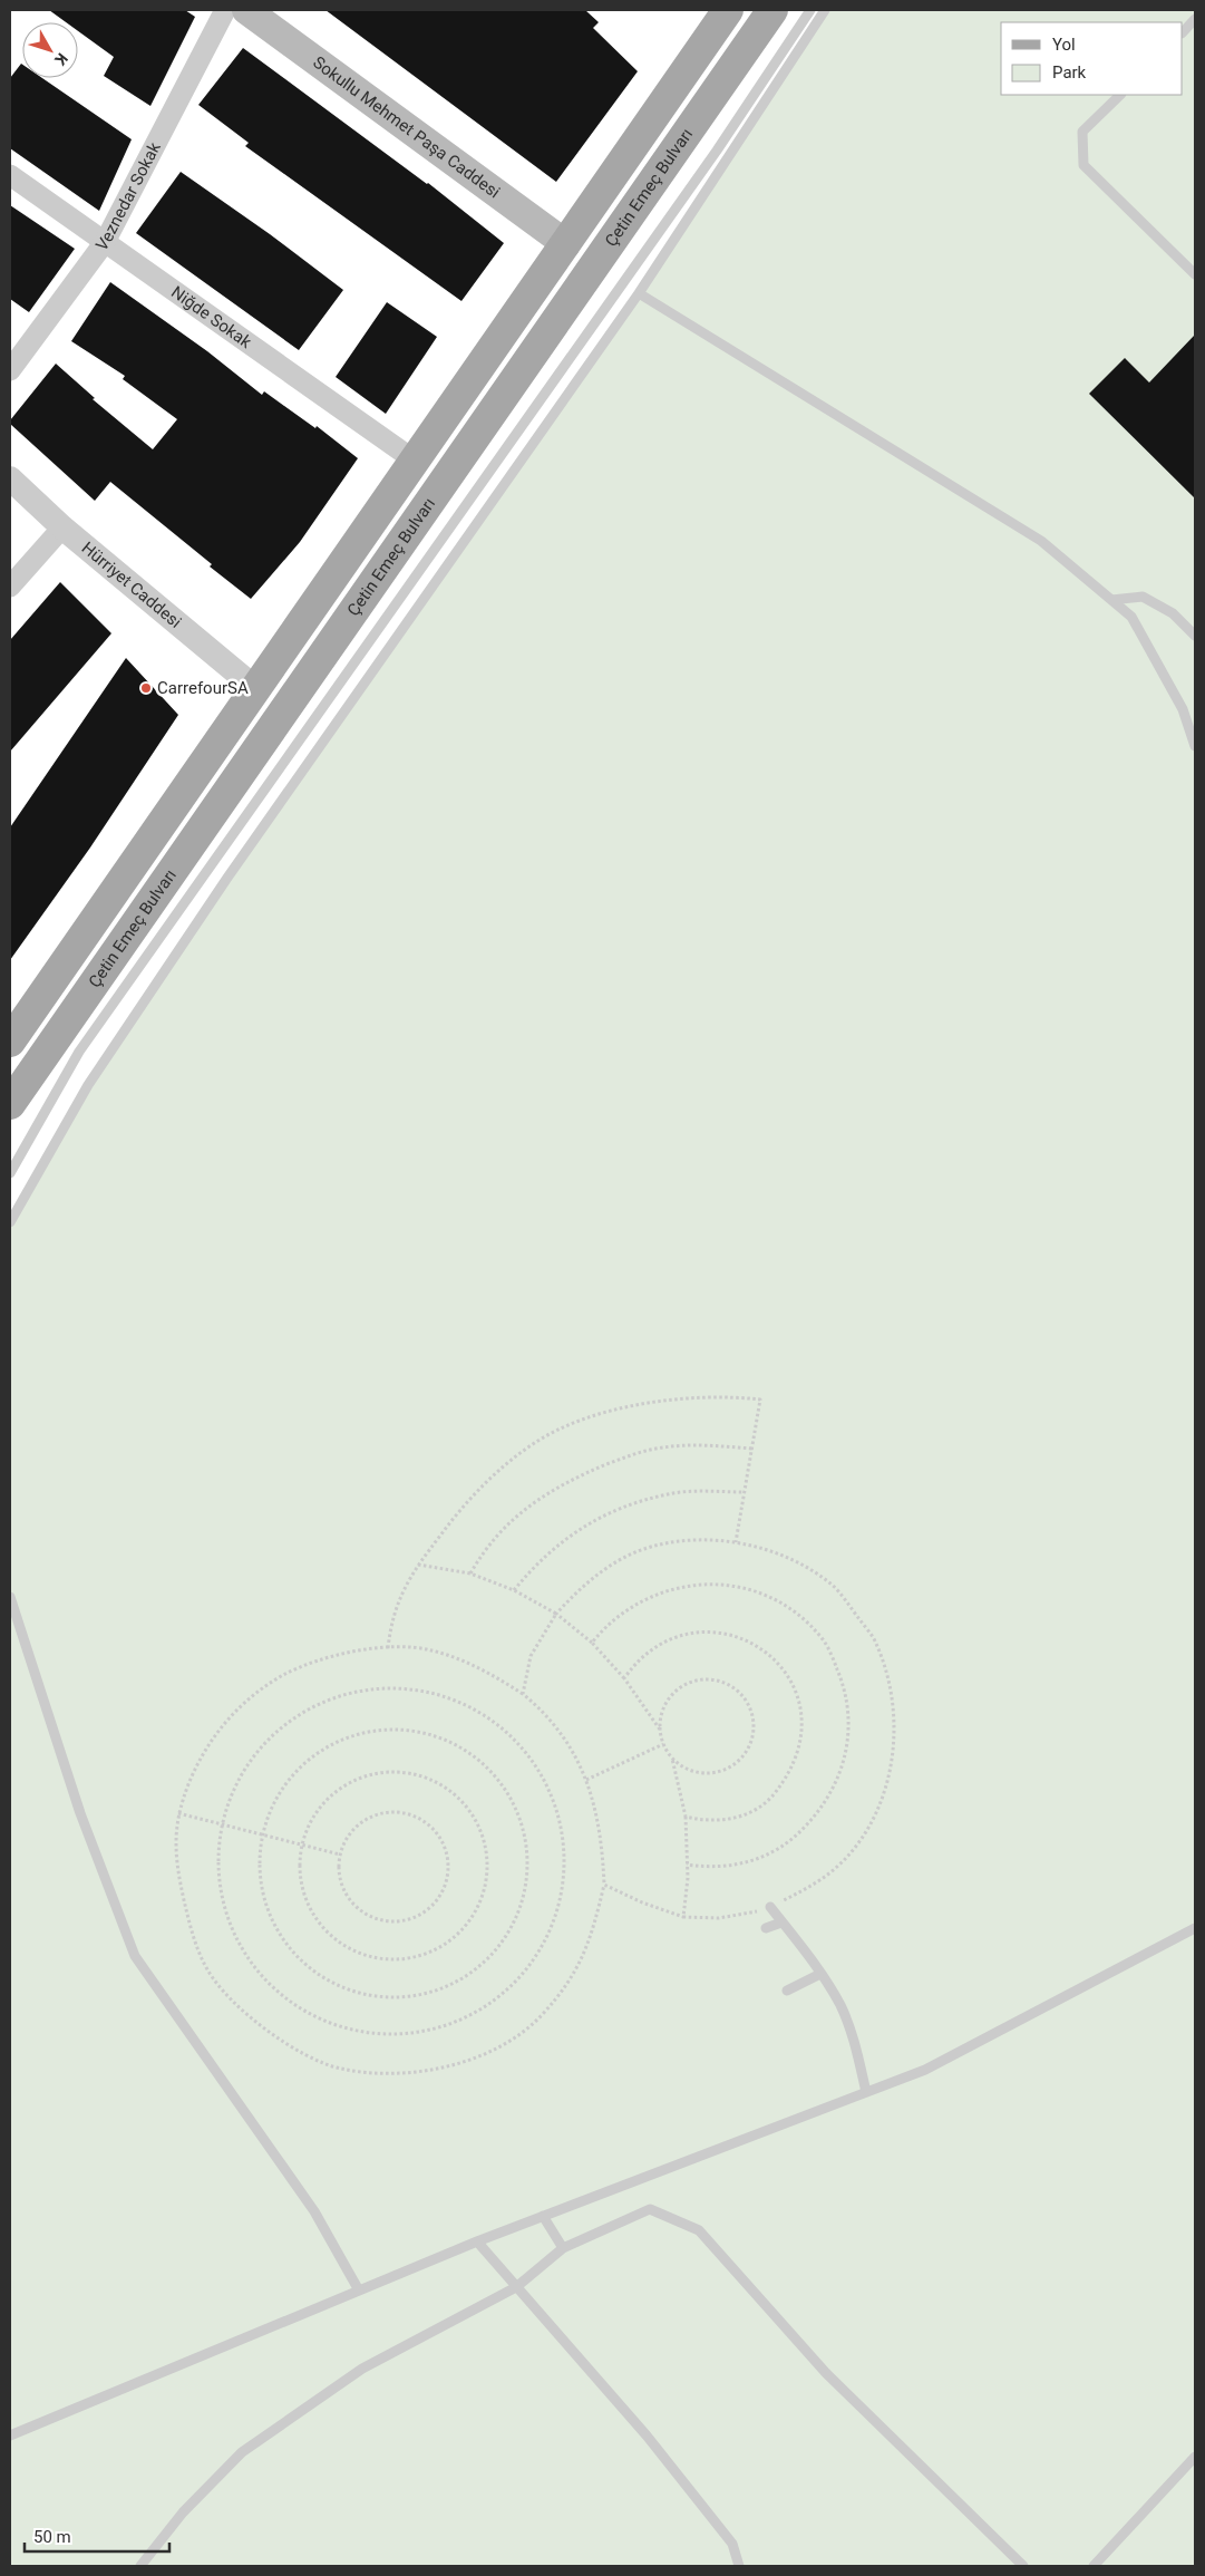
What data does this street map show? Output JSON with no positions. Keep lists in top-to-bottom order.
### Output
{
  "streets": {
    "main road": ["Sokullu Mehmet Paşa Caddesi", "Çetin Emeç Bulvarı"],
    "street": ["Veznedar Sokak", "Niğde Sokak", "Hürriyet Caddesi"]
  },
  "crossings": [
    ["Veznedar Sokak", "Niğde Sokak"]
  ],
  "places": ["CarrefourSA"],
  "legend": ["Yol", "Park"],
  "scale_bar": "50 m",
  "north": "bottom right"
}
